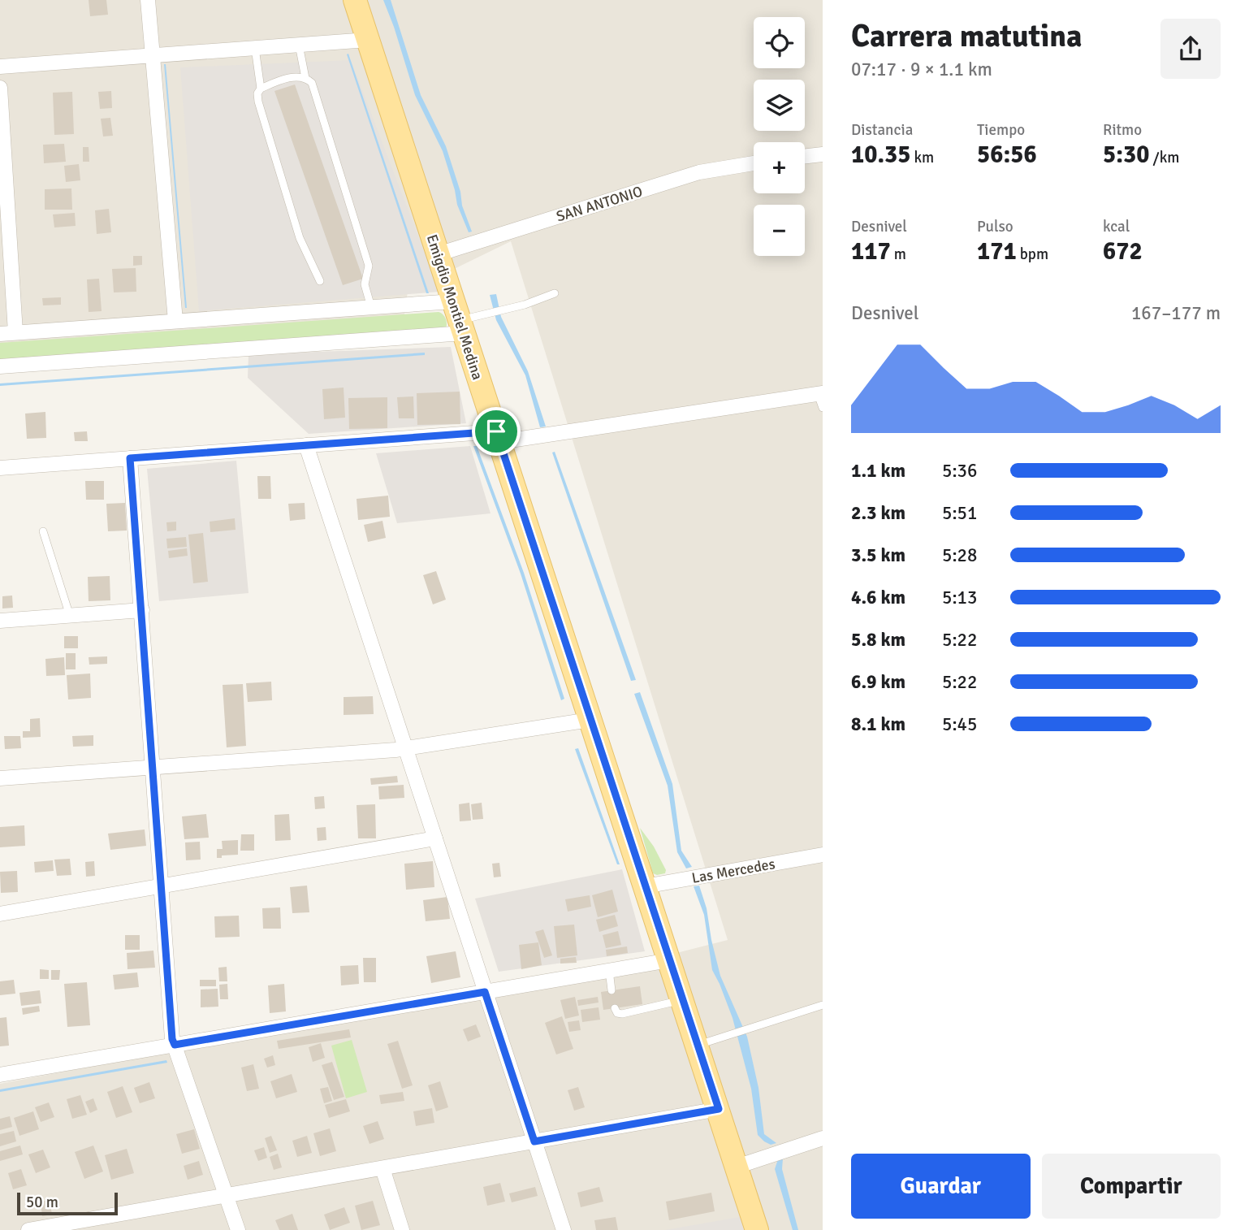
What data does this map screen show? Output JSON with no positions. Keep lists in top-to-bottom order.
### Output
{
  "streets": {
    "main road": ["Emigdio Montiel Medina"],
    "street": ["SAN ANTONIO", "Las Mercedes"]
  },
  "crossings": [
    ["SAN ANTONIO", "Emigdio Montiel Medina"],
    ["Emigdio Montiel Medina", "Las Mercedes"]
  ],
  "scale_bar": "50 m",
  "page": {
    "heading": ["Carrera matutina", "07:17 · 9 × 1.1 km"],
    "map_buttons": ["+", "−"],
    "stats": [
      ["Distancia", "10.35 km"],
      ["Tiempo", "56:56"],
      ["Ritmo", "5:30 /km"],
      ["Desnivel", "117 m"],
      ["Pulso", "171 bpm"],
      ["kcal", "672"]
    ],
    "chart": ["Desnivel", "167–177 m"],
    "list": [
      {
        "name": "1.1 km",
        "note": "5:36"
      },
      {
        "name": "2.3 km",
        "note": "5:51"
      },
      {
        "name": "3.5 km",
        "note": "5:28"
      },
      {
        "name": "4.6 km",
        "note": "5:13"
      },
      {
        "name": "5.8 km",
        "note": "5:22"
      },
      {
        "name": "6.9 km",
        "note": "5:22"
      },
      {
        "name": "8.1 km",
        "note": "5:45"
      }
    ],
    "buttons": ["Guardar", "Compartir"],
    "scale": "50 m"
  }
}
